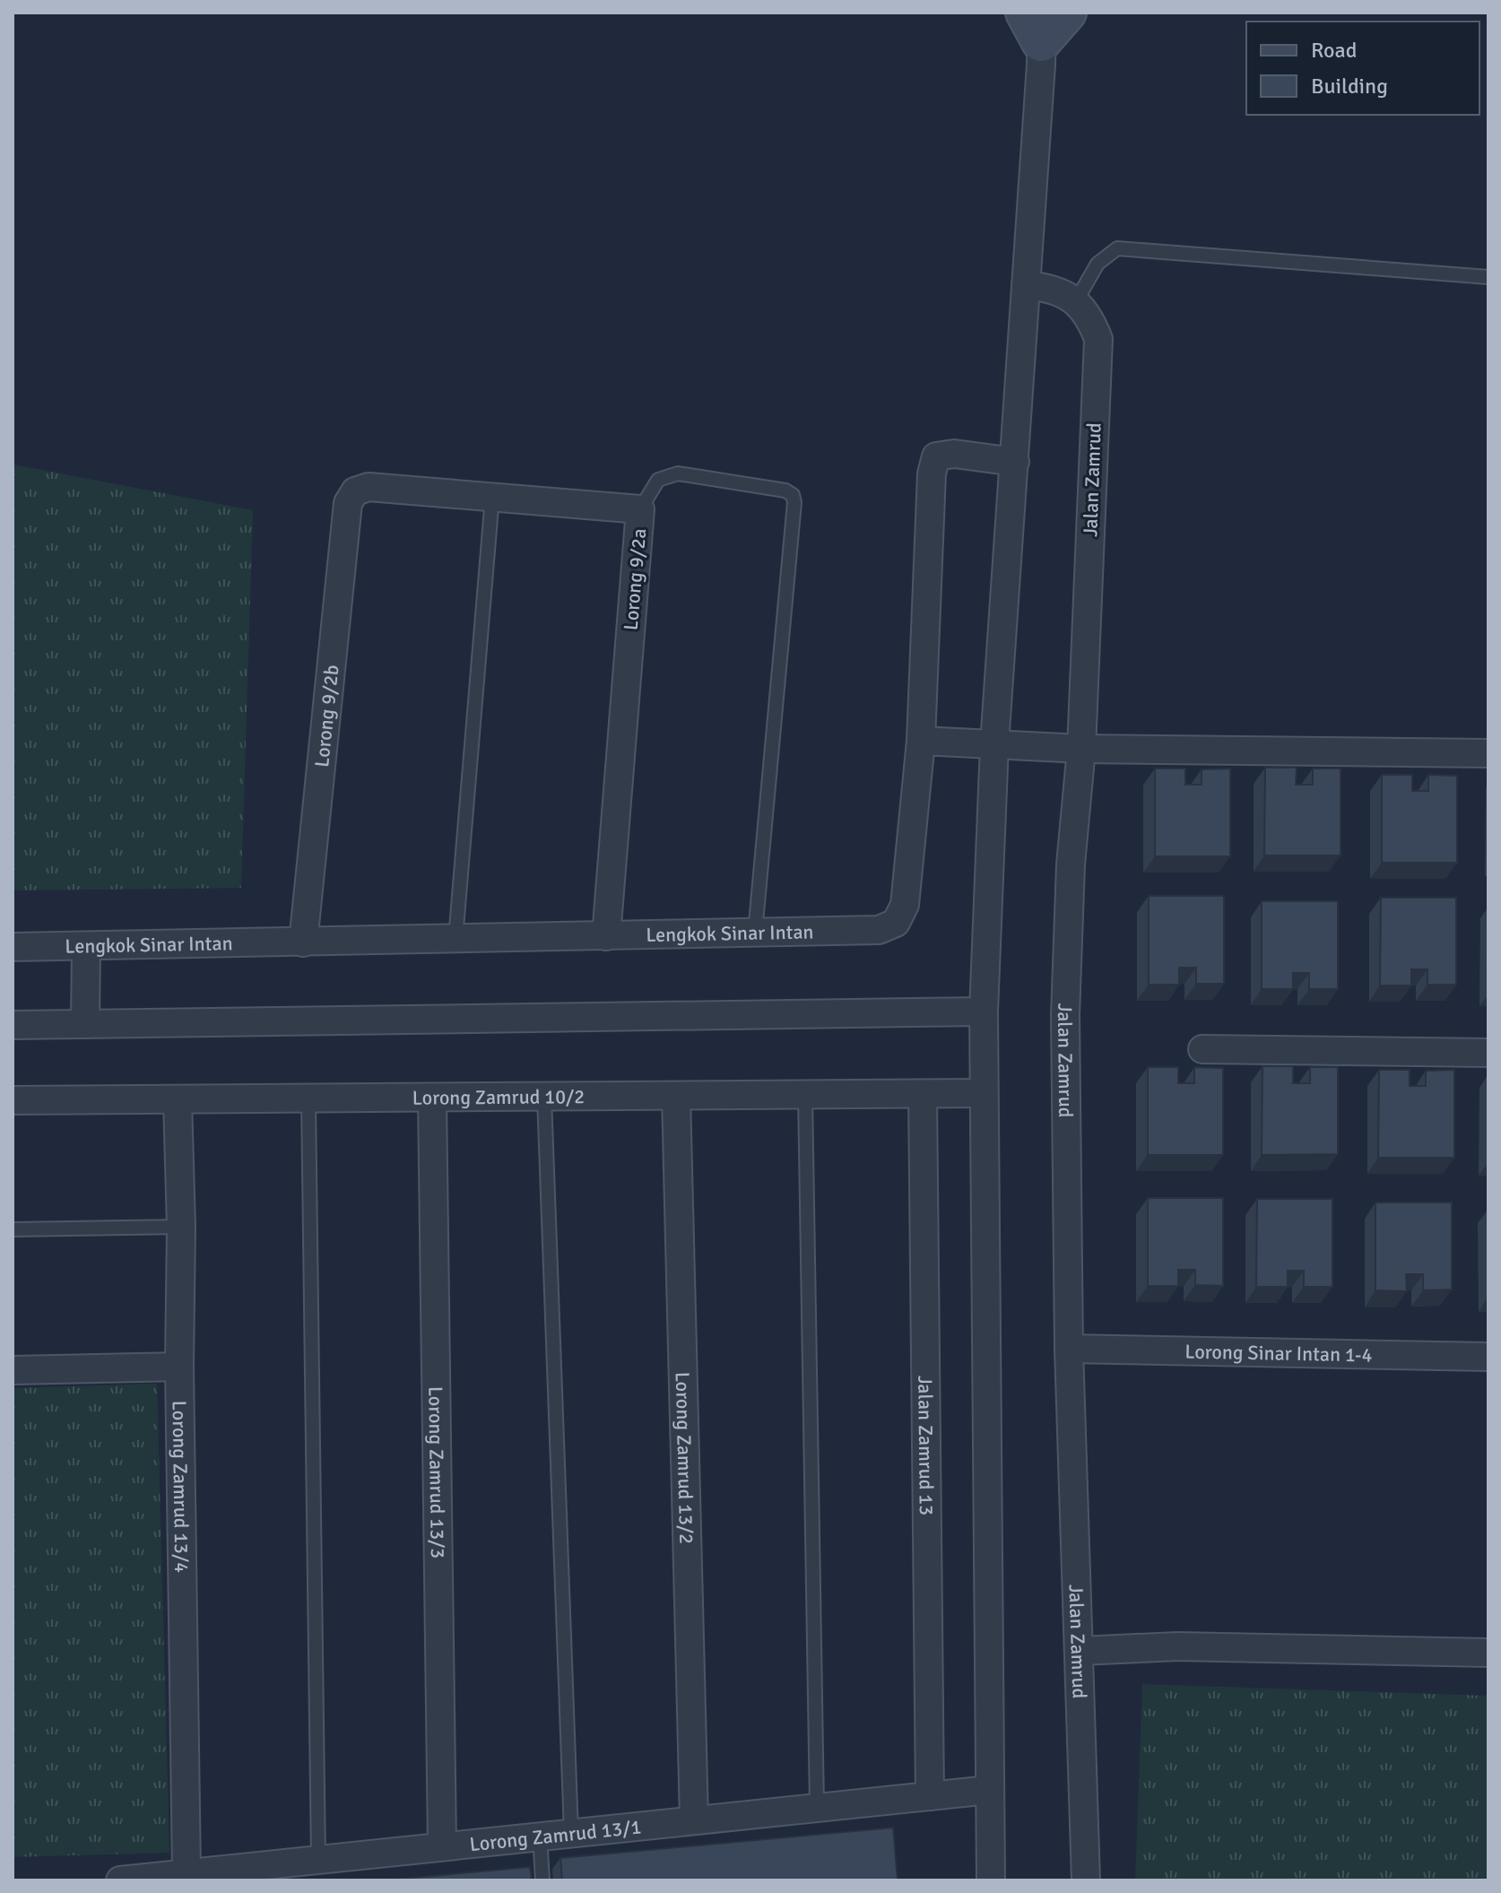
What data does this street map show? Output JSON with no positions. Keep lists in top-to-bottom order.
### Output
{
  "streets": {
    "street": [
      "Jalan Zamrud",
      "Lorong 9/2a",
      "Lorong 9/2b",
      "Lengkok Sinar Intan",
      "Lorong Zamrud 10/2",
      "Lorong Sinar Intan 1-4",
      "Jalan Zamrud 13",
      "Lorong Zamrud 13/2",
      "Lorong Zamrud 13/3",
      "Lorong Zamrud 13/4",
      "Lorong Zamrud 13/1"
    ]
  },
  "crossings": [
    ["Jalan Zamrud", "Lorong Sinar Intan 1-4"],
    ["Lorong 9/2a", "Lorong 9/2b"],
    ["Lorong 9/2a", "Lengkok Sinar Intan"],
    ["Lorong 9/2b", "Lengkok Sinar Intan"],
    ["Lorong Zamrud 10/2", "Jalan Zamrud 13"],
    ["Lorong Zamrud 10/2", "Lorong Zamrud 13/2"],
    ["Lorong Zamrud 10/2", "Lorong Zamrud 13/3"],
    ["Lorong Zamrud 10/2", "Lorong Zamrud 13/4"],
    ["Jalan Zamrud 13", "Lorong Zamrud 13/1"],
    ["Lorong Zamrud 13/2", "Lorong Zamrud 13/1"],
    ["Lorong Zamrud 13/3", "Lorong Zamrud 13/1"],
    ["Lorong Zamrud 13/4", "Lorong Zamrud 13/1"]
  ],
  "legend": ["Road", "Building"]
}
